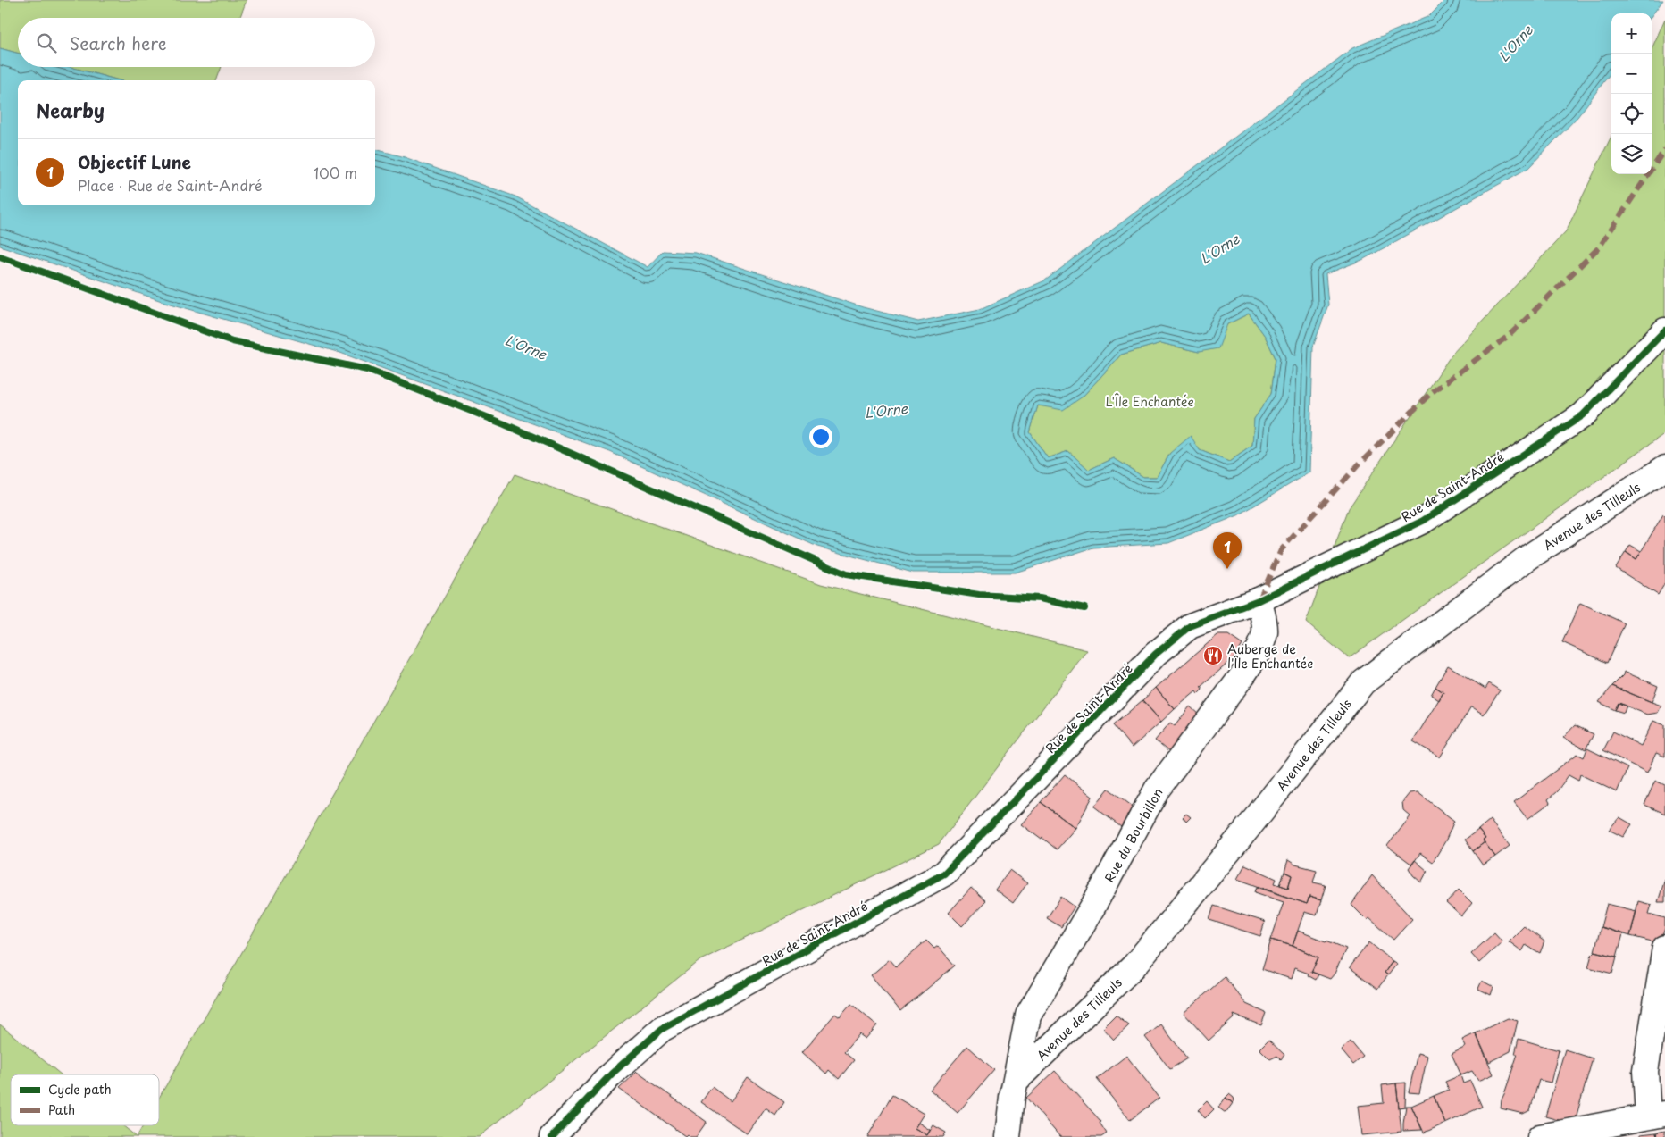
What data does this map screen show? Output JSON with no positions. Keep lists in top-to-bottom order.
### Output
{
  "streets": {
    "street": ["Rue de Saint-André", "Avenue des Tilleuls", "Rue du Bourbillon"]
  },
  "crossings": [
    ["Rue de Saint-André", "Rue du Bourbillon"],
    ["Avenue des Tilleuls", "Rue du Bourbillon"]
  ],
  "water": ["L'Orne"],
  "parks": ["L'Île Enchantée"],
  "places": {
    "restaurant": ["Auberge de l'Île Enchantée"]
  },
  "legend": ["Cycle path", "Path"],
  "page": {
    "map_buttons": ["+", "−"],
    "search": "Search here",
    "heading": "Nearby",
    "list": [
      {
        "mark": "1",
        "name": "Objectif Lune",
        "note": "Place · Rue de Saint-André",
        "value": "100 m"
      }
    ],
    "pins": "1"
  }
}
